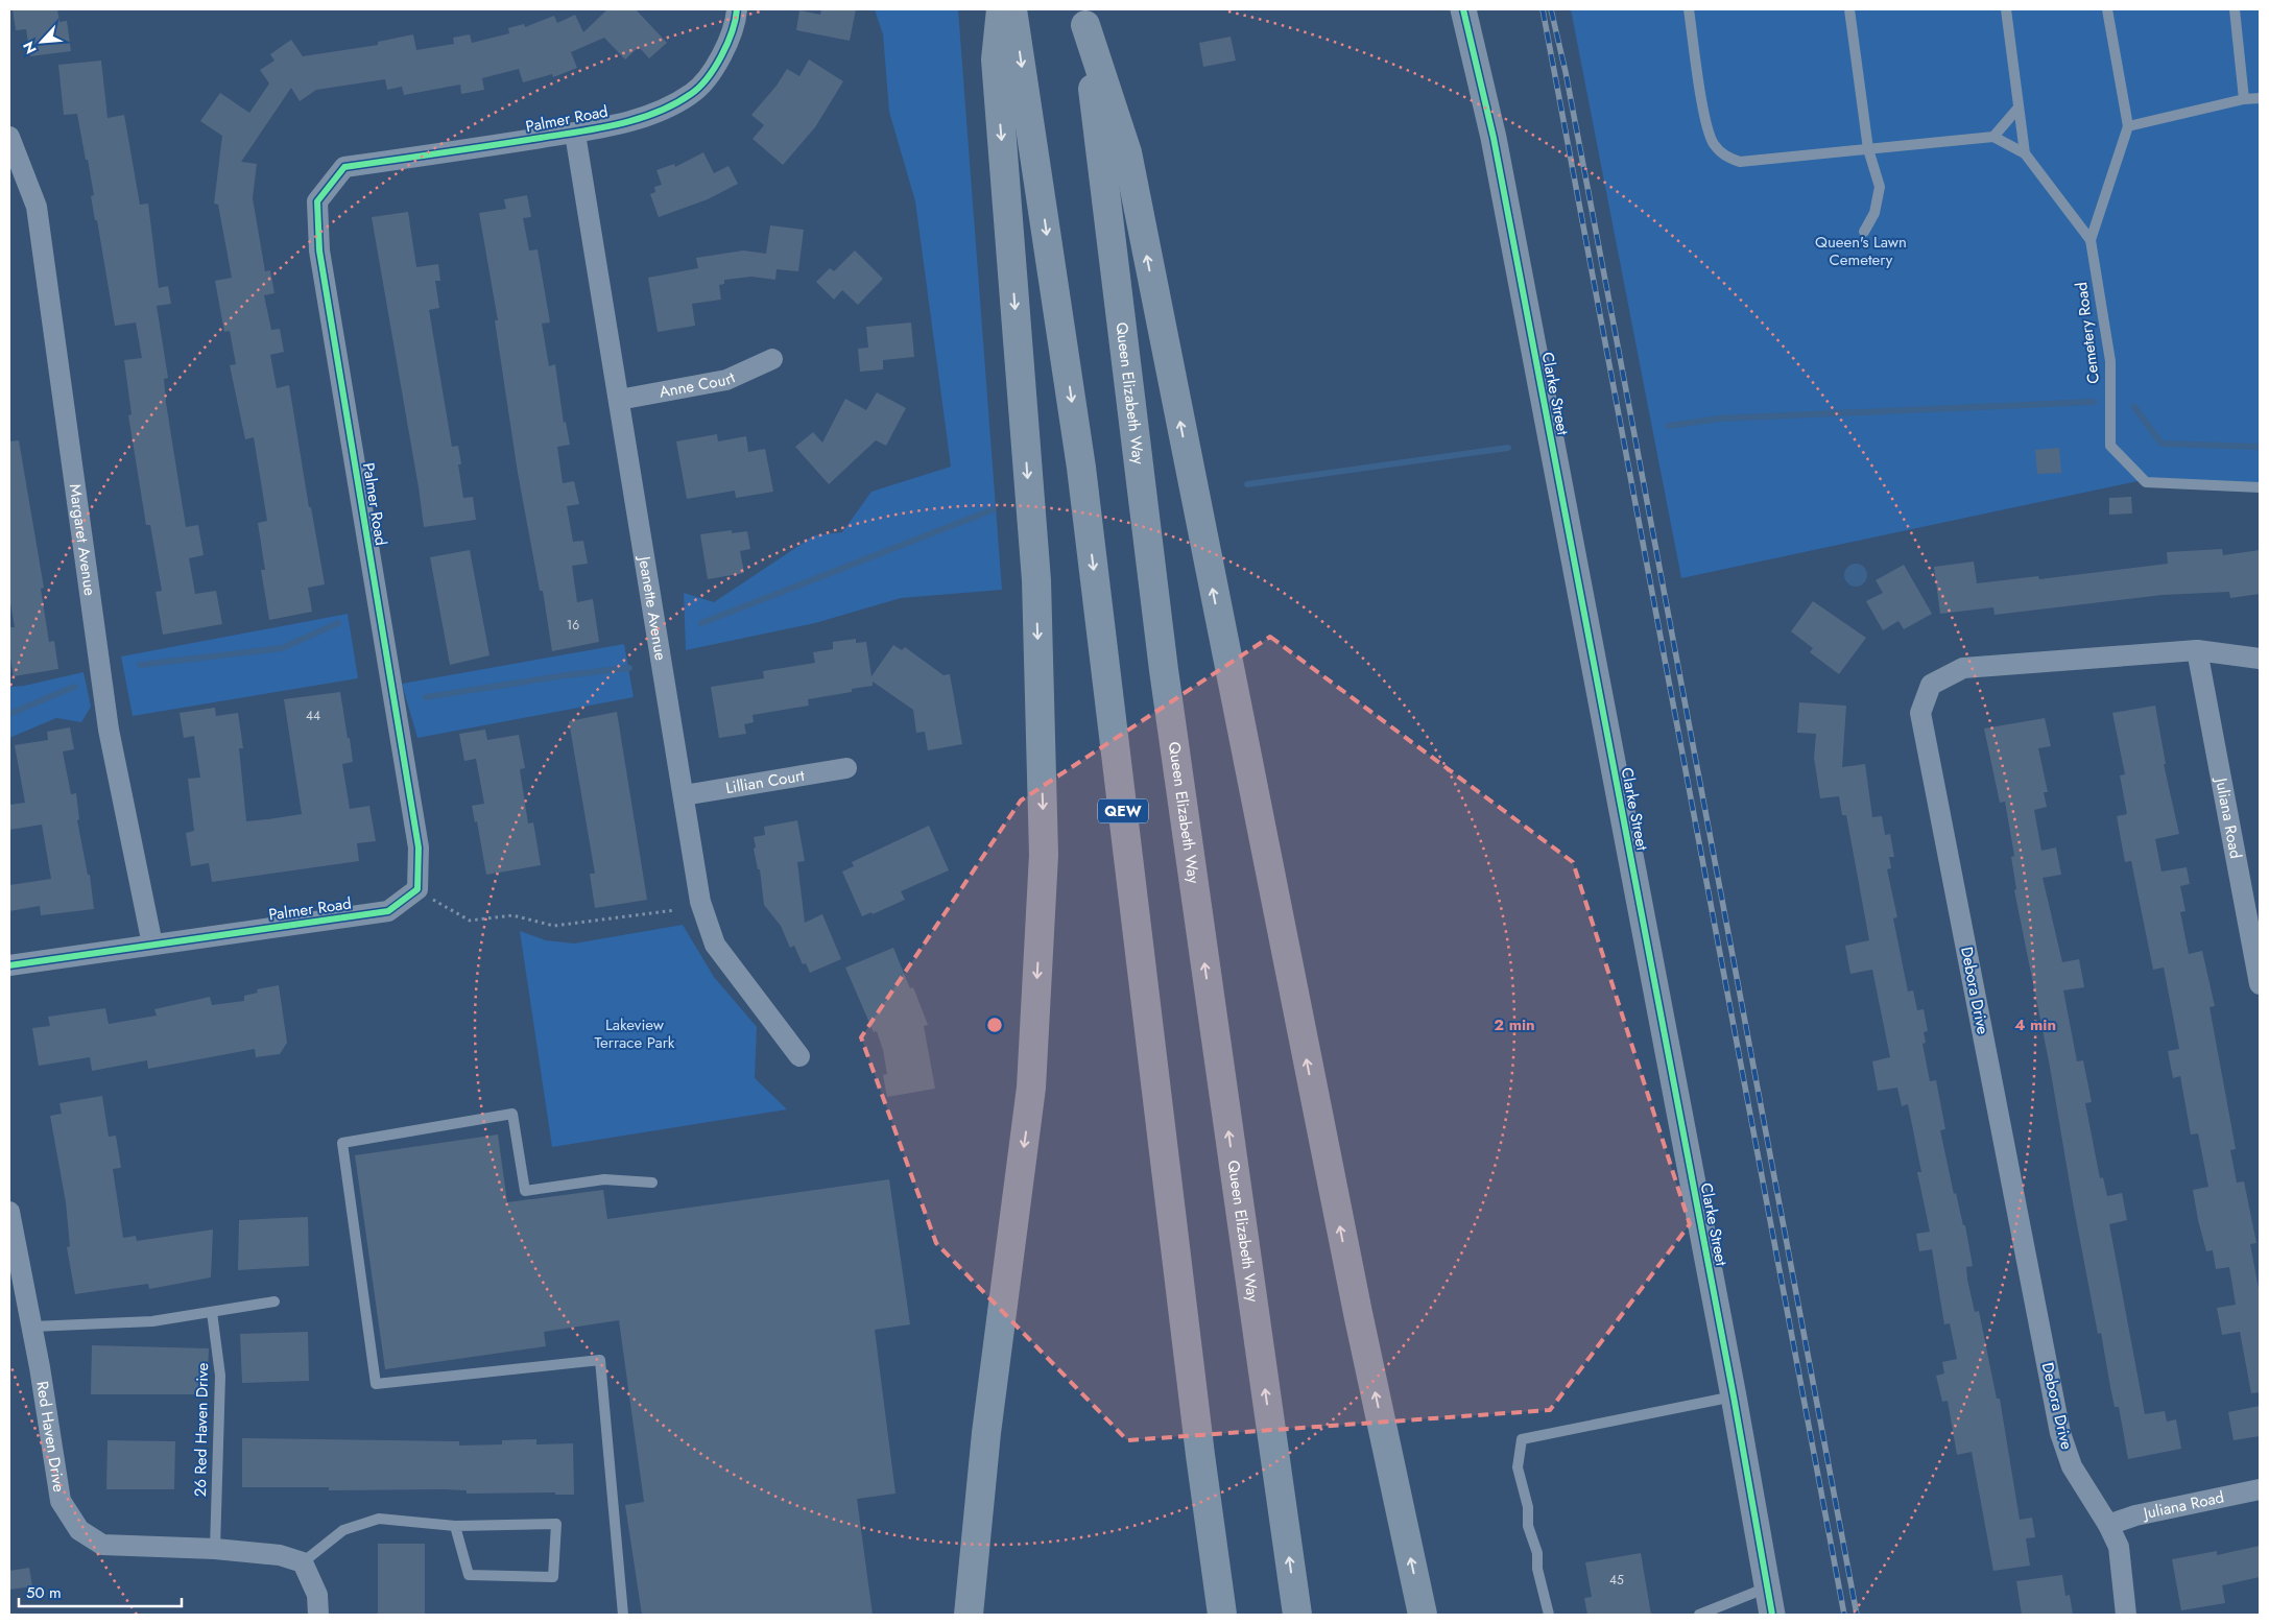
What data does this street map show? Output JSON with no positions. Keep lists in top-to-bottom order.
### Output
{
  "streets": {
    "highway": ["Queen Elizabeth Way", "QEW"],
    "street": [
      "Palmer Road",
      "Anne Court",
      "Clarke Street",
      "Margaret Avenue",
      "Jeanette Avenue",
      "Lillian Court",
      "Juliana Road",
      "Debora Drive",
      "Red Haven Drive"
    ],
    "lane": ["Cemetery Road", "26 Red Haven Drive"]
  },
  "crossings": [
    ["Palmer Road", "Margaret Avenue"],
    ["Palmer Road", "Jeanette Avenue"],
    ["Anne Court", "Jeanette Avenue"],
    ["Jeanette Avenue", "Lillian Court"],
    ["Juliana Road", "Debora Drive"],
    ["26 Red Haven Drive", "Red Haven Drive"]
  ],
  "parks": ["Queen's Lawn Cemetery", "Lakeview Terrace Park"],
  "house_numbers": ["16", "44", "45"],
  "scale_bar": "50 m",
  "north": "bottom left",
  "rings": ["2 min", "4 min"]
}
